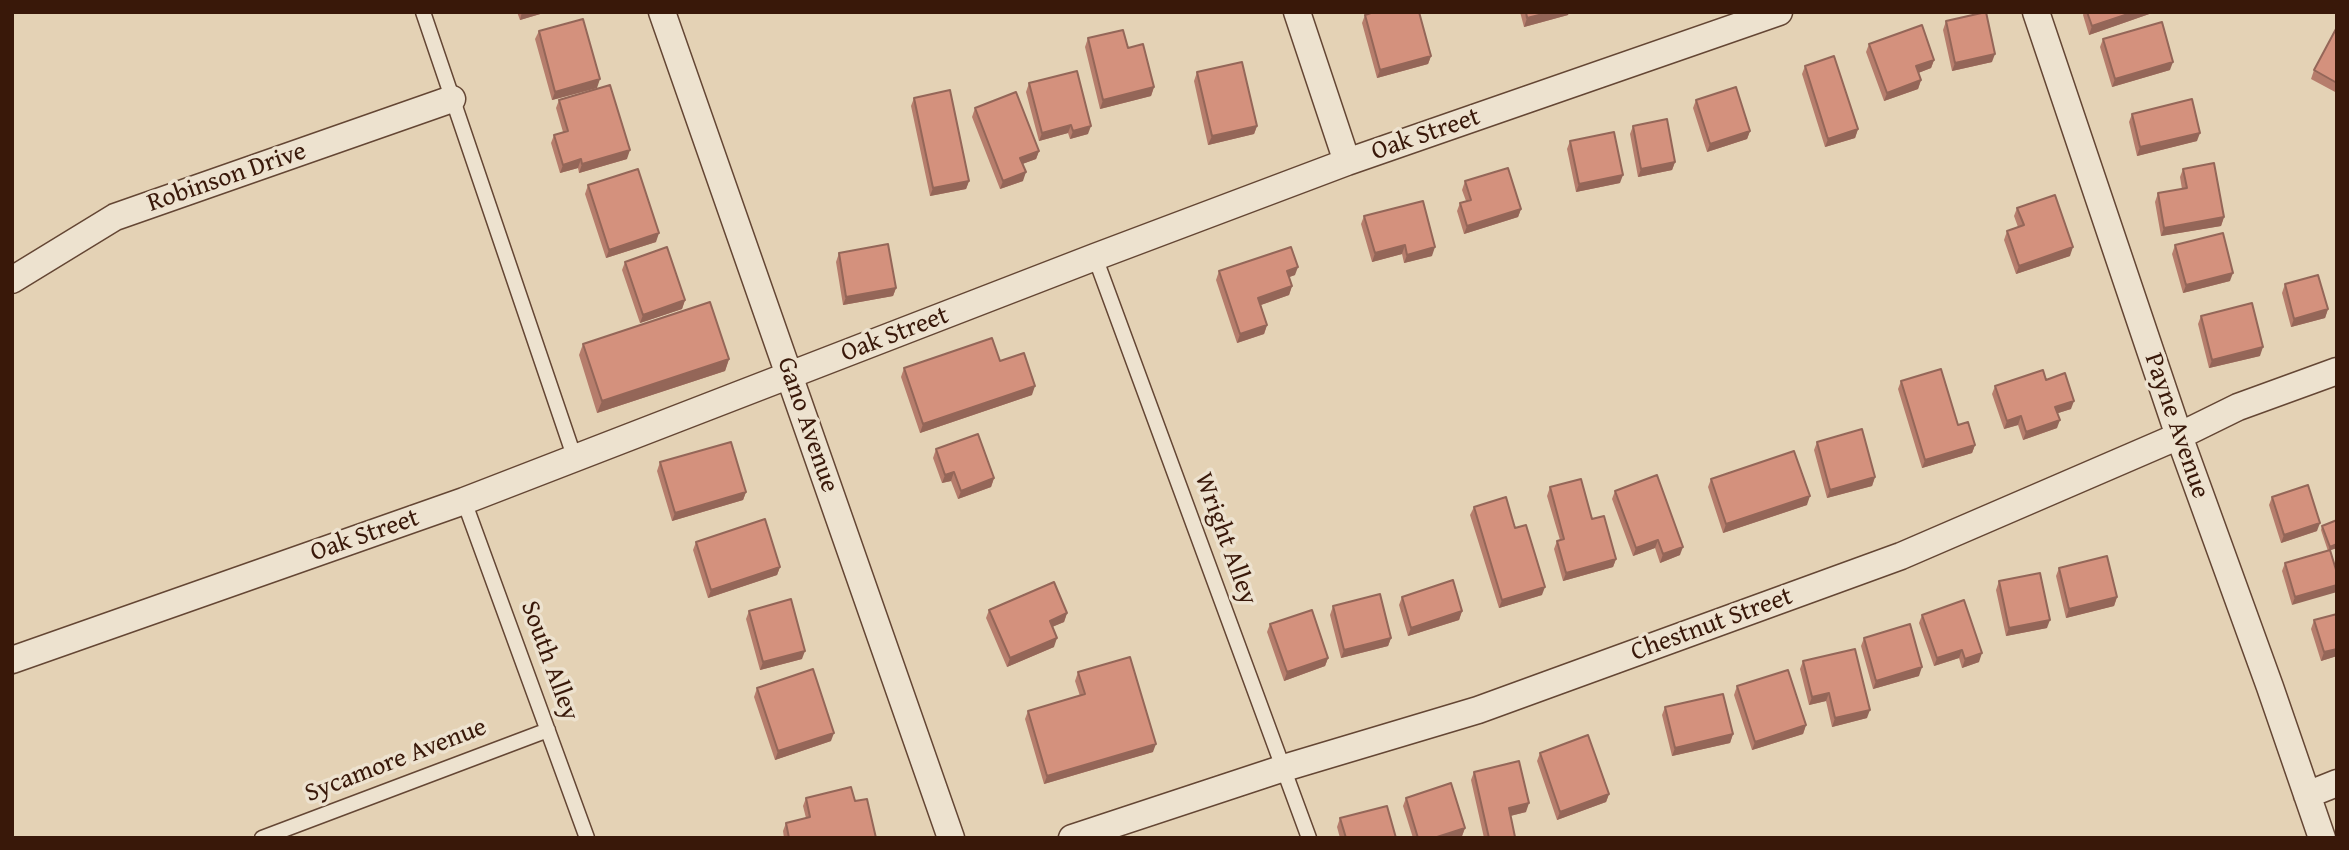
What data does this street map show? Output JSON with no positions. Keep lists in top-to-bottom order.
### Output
{
  "streets": {
    "street": [
      "Oak Street",
      "Robinson Drive",
      "Gano Avenue",
      "Payne Avenue",
      "Chestnut Street"
    ],
    "lane": ["Wright Alley", "South Alley", "Sycamore Avenue"]
  },
  "crossings": [
    ["Oak Street", "Gano Avenue"],
    ["Oak Street", "Wright Alley"],
    ["Oak Street", "South Alley"],
    ["Payne Avenue", "Chestnut Street"],
    ["Wright Alley", "Chestnut Street"],
    ["South Alley", "Sycamore Avenue"]
  ]
}
